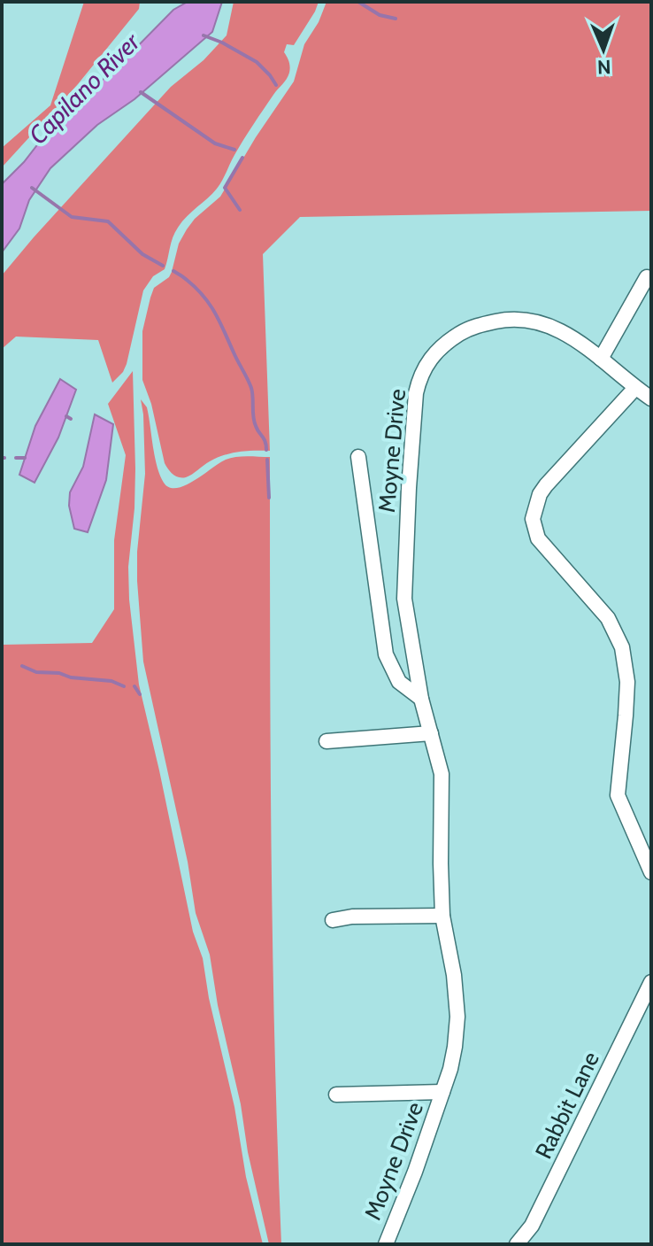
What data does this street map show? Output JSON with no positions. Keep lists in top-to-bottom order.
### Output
{
  "streets": {
    "street": ["Moyne Drive", "Rabbit Lane"]
  },
  "water": ["Capilano River"],
  "north": "bottom"
}
